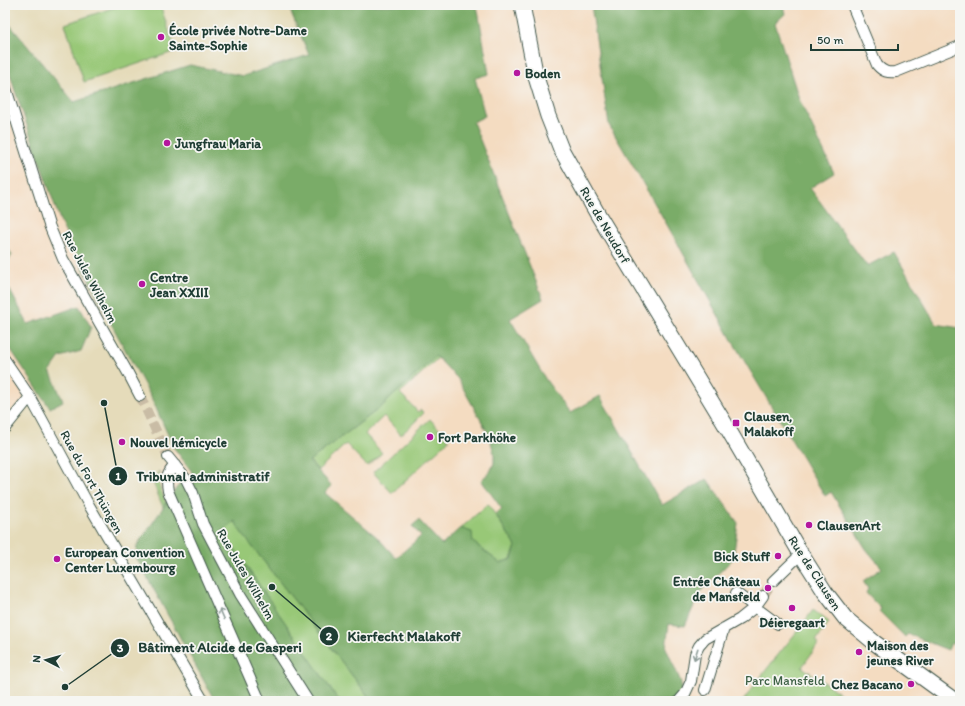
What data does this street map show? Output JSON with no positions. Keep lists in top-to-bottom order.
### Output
{
  "streets": {
    "main road": ["Rue de Neudorf", "Rue de Clausen"],
    "street": ["Rue Jules Wilhelm", "Rue du Fort Thüngen"]
  },
  "crossings": [
    ["Rue de Neudorf", "Rue de Clausen"]
  ],
  "parks": ["Parc Mansfeld"],
  "places": {
    "other": [
      "École privée Notre-Dame Sainte-Sophie",
      "Boden",
      "Jungfrau Maria",
      "Centre Jean XXIII",
      "Tribunal administratif",
      "Fort Parkhöhe",
      "Nouvel hémicycle",
      "ClausenArt",
      "Bick Stuff",
      "European Convention Center Luxembourg",
      "Kierfecht Malakoff",
      "Entrée Château de Mansfeld",
      "Déieregaart",
      "Maison des jeunes River",
      "Chez Bacano",
      "Bâtiment Alcide de Gasperi"
    ],
    "transit": ["Clausen, Malakoff"]
  },
  "scale_bar": "50 m",
  "north": "left"
}
